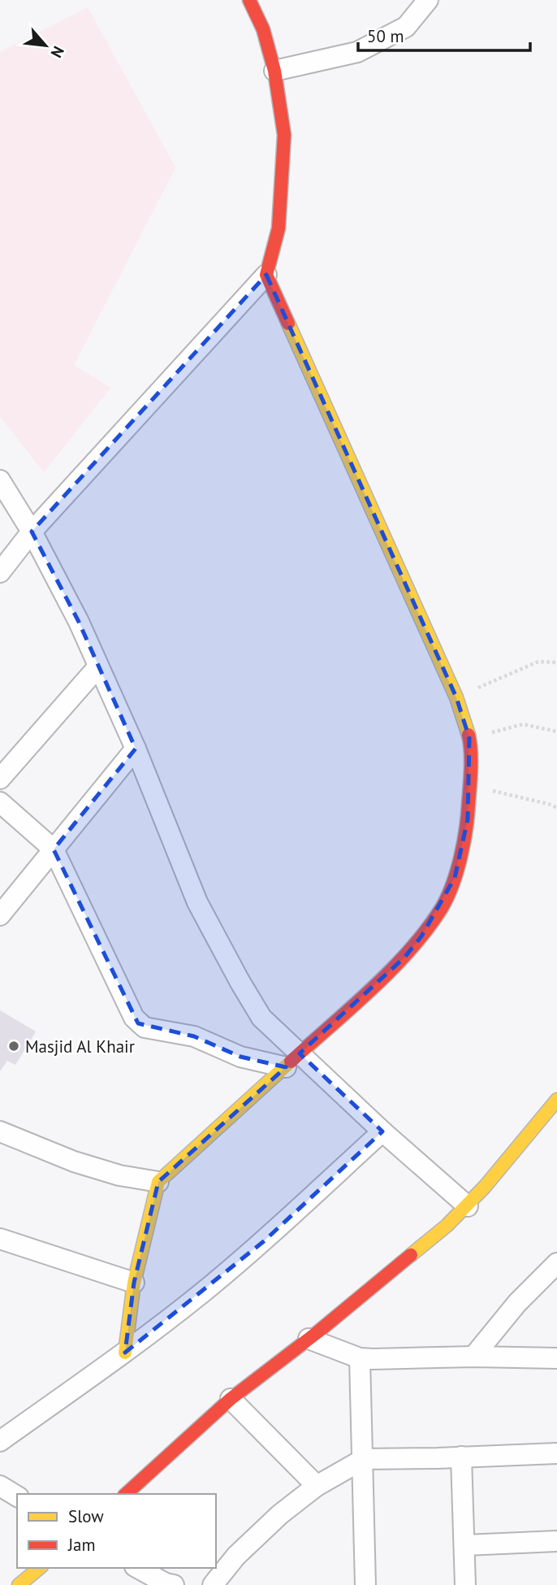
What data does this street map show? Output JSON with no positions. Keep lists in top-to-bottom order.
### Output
{
  "places": ["Masjid Al Khair"],
  "legend": ["Slow", "Jam"],
  "scale_bar": "50 m",
  "north": "bottom right"
}
